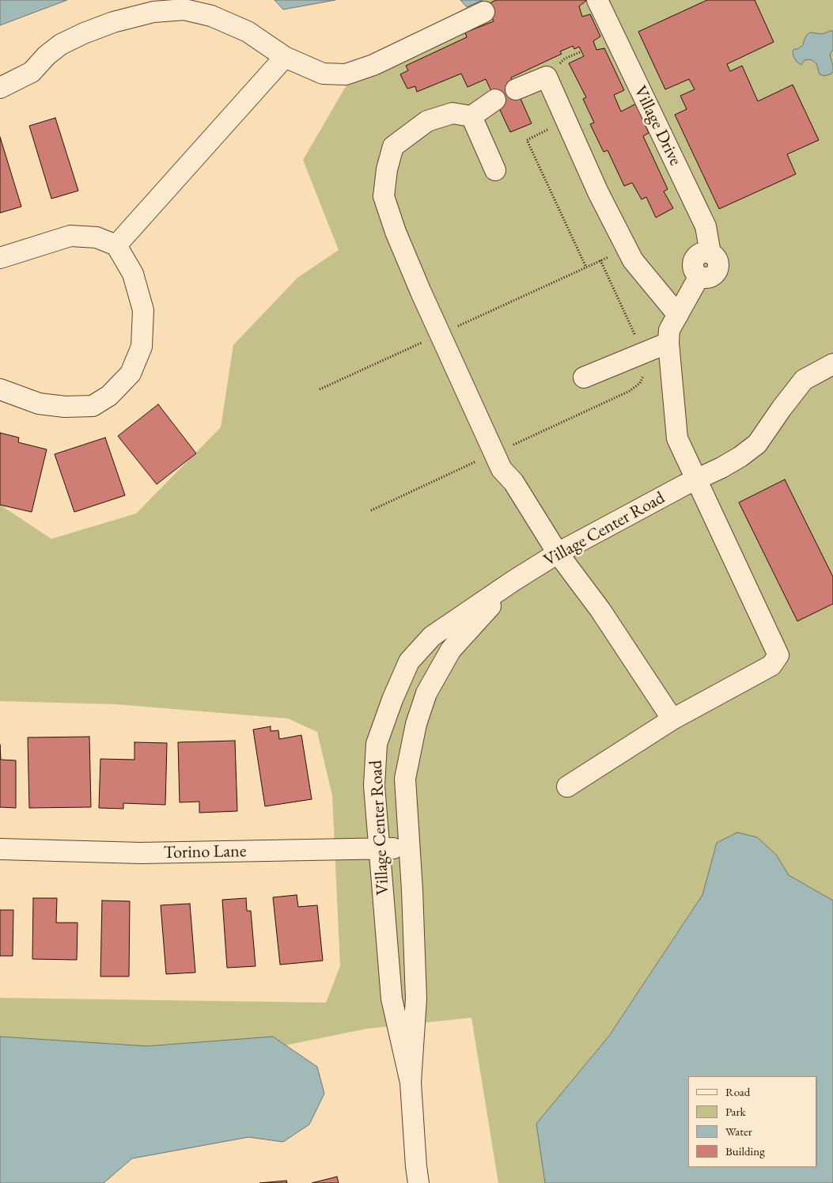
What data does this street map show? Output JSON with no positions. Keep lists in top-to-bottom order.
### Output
{
  "streets": {
    "street": ["Village Drive", "Village Center Road", "Torino Lane"]
  },
  "crossings": [
    ["Village Drive", "Village Center Road"],
    ["Village Center Road", "Torino Lane"]
  ],
  "legend": [
    "Road",
    "Park",
    "Water",
    "Building"
  ]
}
